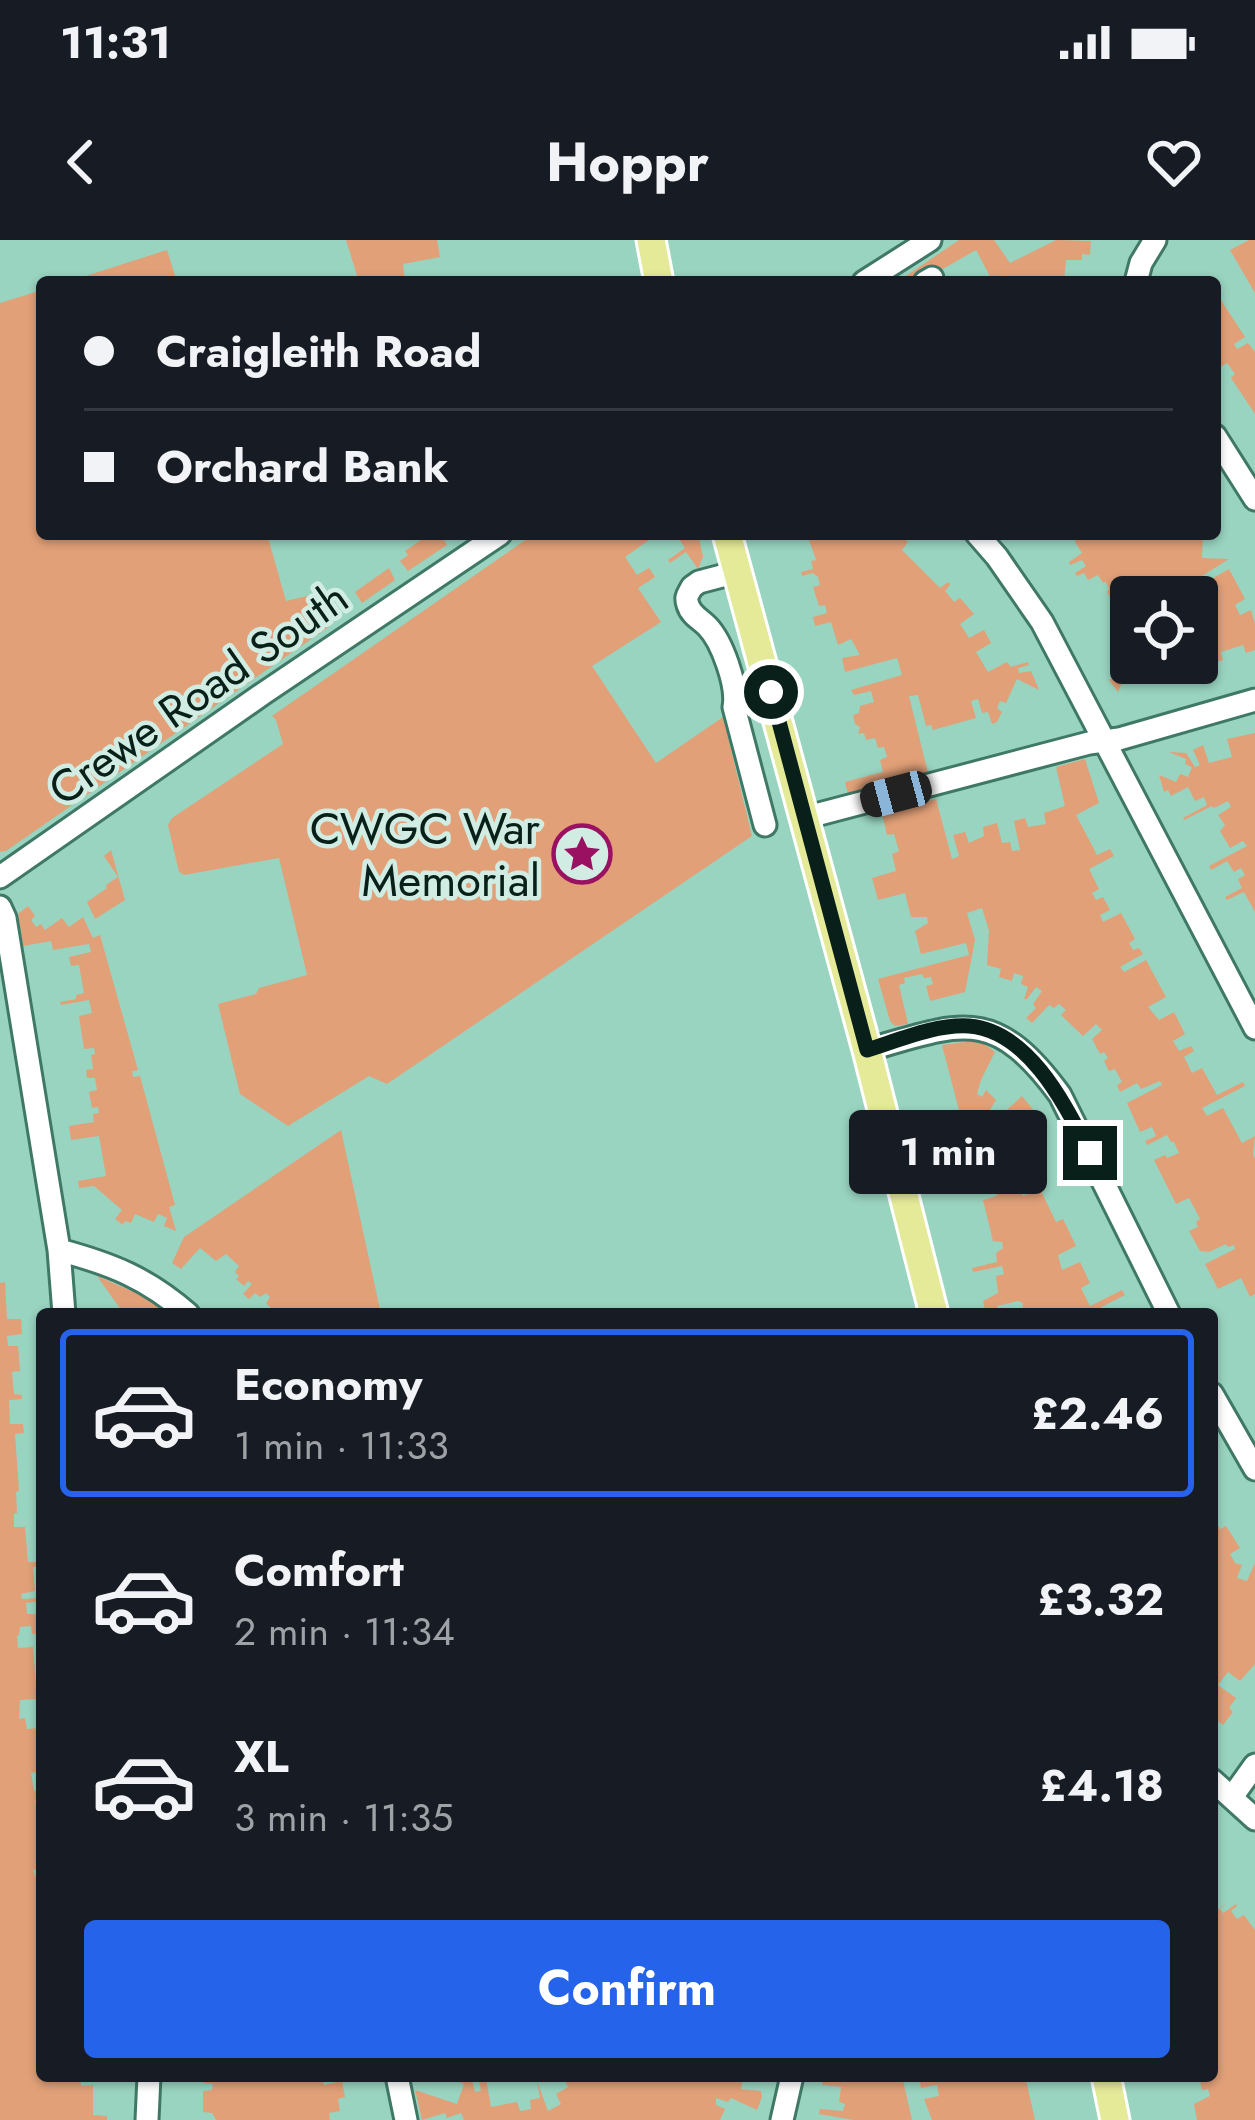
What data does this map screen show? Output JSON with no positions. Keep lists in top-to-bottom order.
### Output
{
  "streets": {
    "street": ["Crewe Road South"]
  },
  "places": {
    "place": ["CWGC War Memorial"]
  },
  "page": {
    "status": "11:31",
    "header": "Hoppr",
    "banner": ["Craigleith Road", "Orchard Bank"],
    "bubble": "1 min",
    "list": [
      {
        "name": "Economy",
        "note": "1 min · 11:33",
        "value": "£2.46"
      },
      {
        "name": "Comfort",
        "note": "2 min · 11:34",
        "value": "£3.32"
      },
      {
        "name": "XL",
        "note": "3 min · 11:35",
        "value": "£4.18"
      }
    ],
    "buttons": "Confirm"
  }
}
